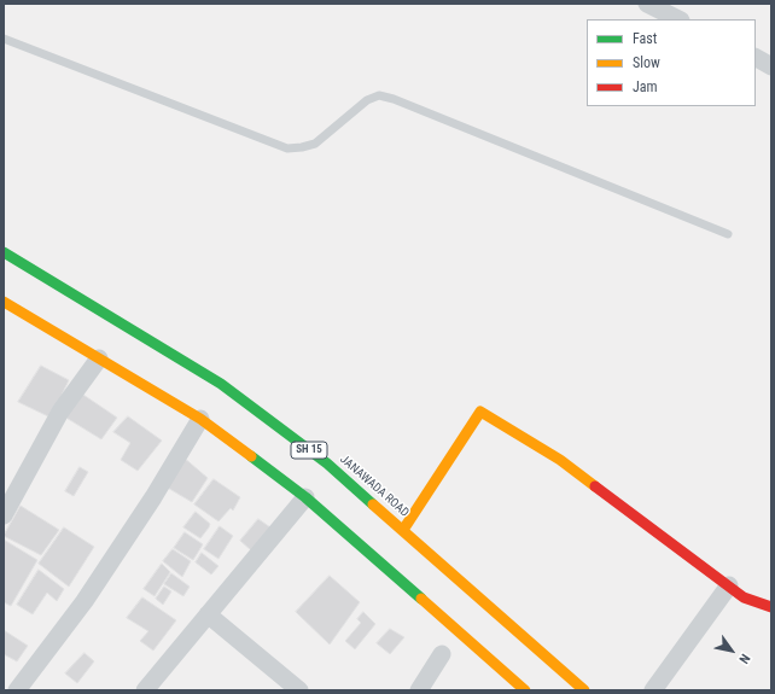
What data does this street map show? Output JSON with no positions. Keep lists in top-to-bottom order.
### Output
{
  "streets": {
    "main road": ["SH 15", "JANAWADA ROAD"]
  },
  "legend": ["Fast", "Slow", "Jam"],
  "north": "bottom right"
}
